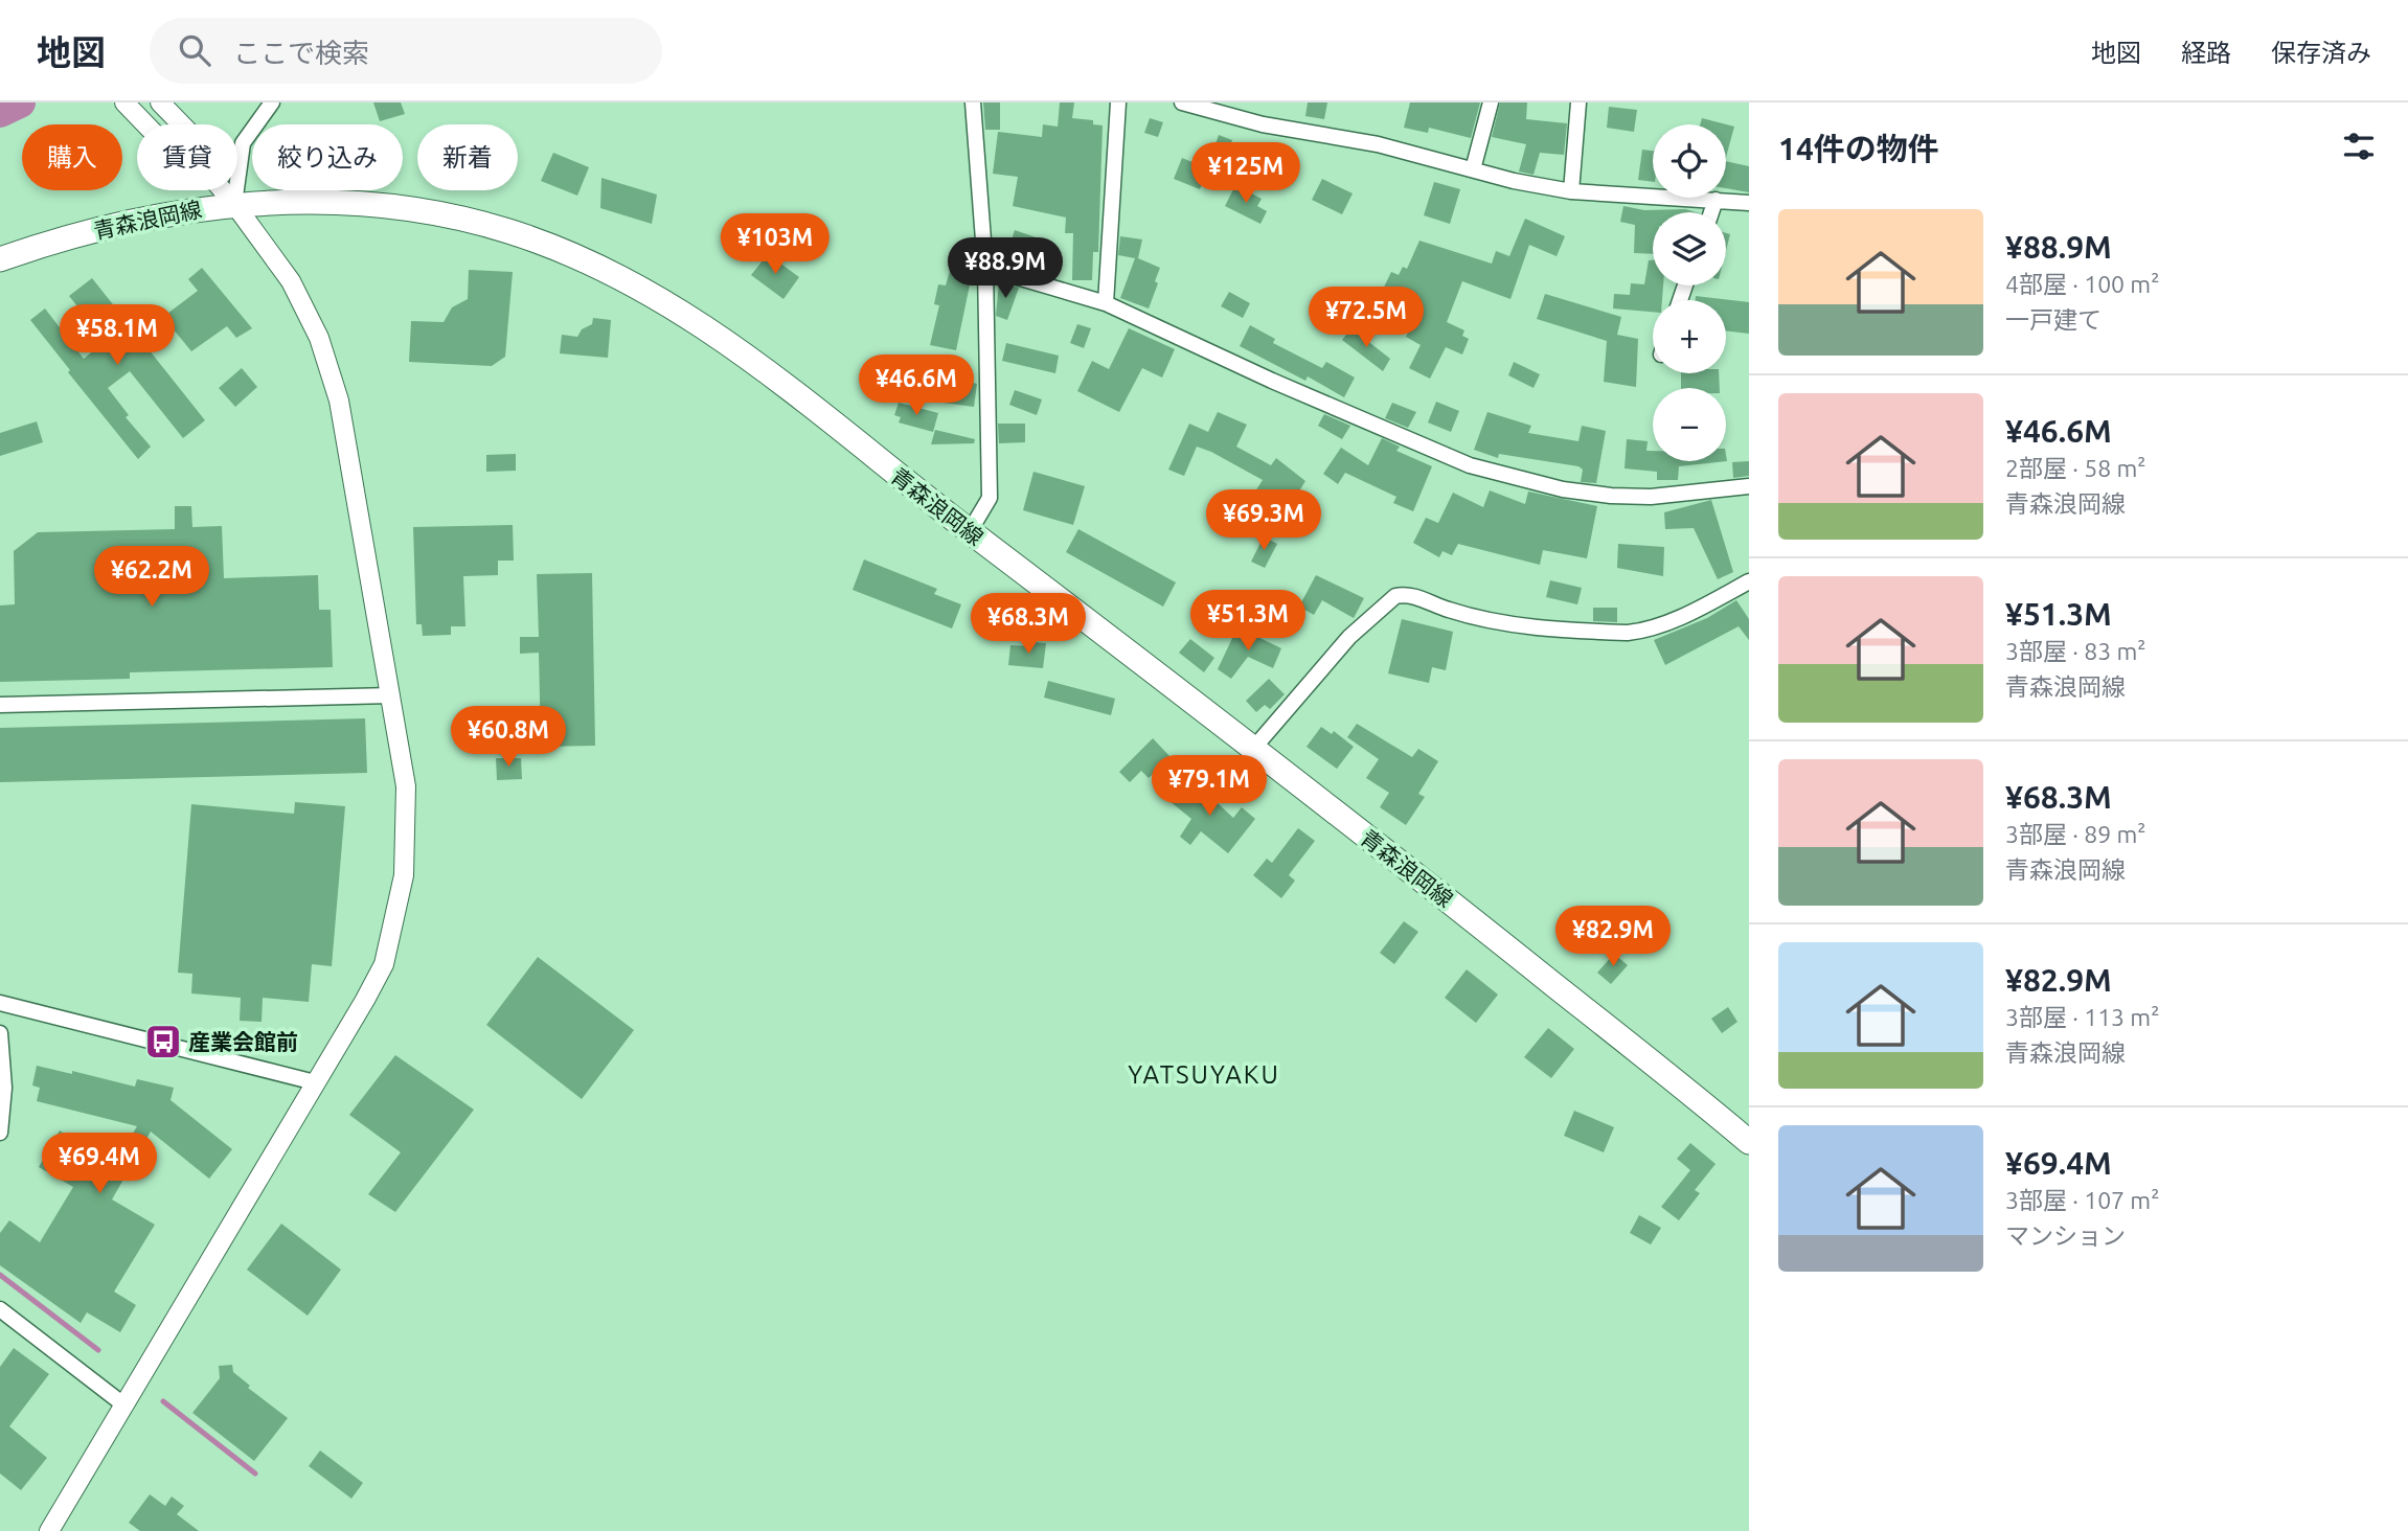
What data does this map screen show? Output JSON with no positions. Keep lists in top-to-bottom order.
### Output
{
  "streets": {
    "main road": ["青森浪岡線"]
  },
  "districts": ["YATSUYAKU"],
  "places": {
    "bus stop": ["産業会館前"]
  },
  "page": {
    "header": "地図",
    "search": "ここで検索",
    "nav": ["地図", "経路", "保存済み"],
    "heading": "14件の物件",
    "map_buttons": ["+", "−"],
    "chip": [
      "購入",
      "賃貸",
      "絞り込み",
      "新着"
    ],
    "price": [
      "¥125M",
      "¥103M",
      "¥88.9M",
      "¥72.5M",
      "¥58.1M",
      "¥46.6M",
      "¥69.3M",
      "¥62.2M",
      "¥51.3M",
      "¥68.3M",
      "¥60.8M",
      "¥79.1M",
      "¥82.9M",
      "¥69.4M"
    ],
    "list": [
      {
        "name": "¥88.9M",
        "note": "4部屋 · 100 m² · 一戸建て"
      },
      {
        "name": "¥46.6M",
        "note": "2部屋 · 58 m² · 青森浪岡線"
      },
      {
        "name": "¥51.3M",
        "note": "3部屋 · 83 m² · 青森浪岡線"
      },
      {
        "name": "¥68.3M",
        "note": "3部屋 · 89 m² · 青森浪岡線"
      },
      {
        "name": "¥82.9M",
        "note": "3部屋 · 113 m² · 青森浪岡線"
      },
      {
        "name": "¥69.4M",
        "note": "3部屋 · 107 m² · マンション"
      }
    ]
  }
}
